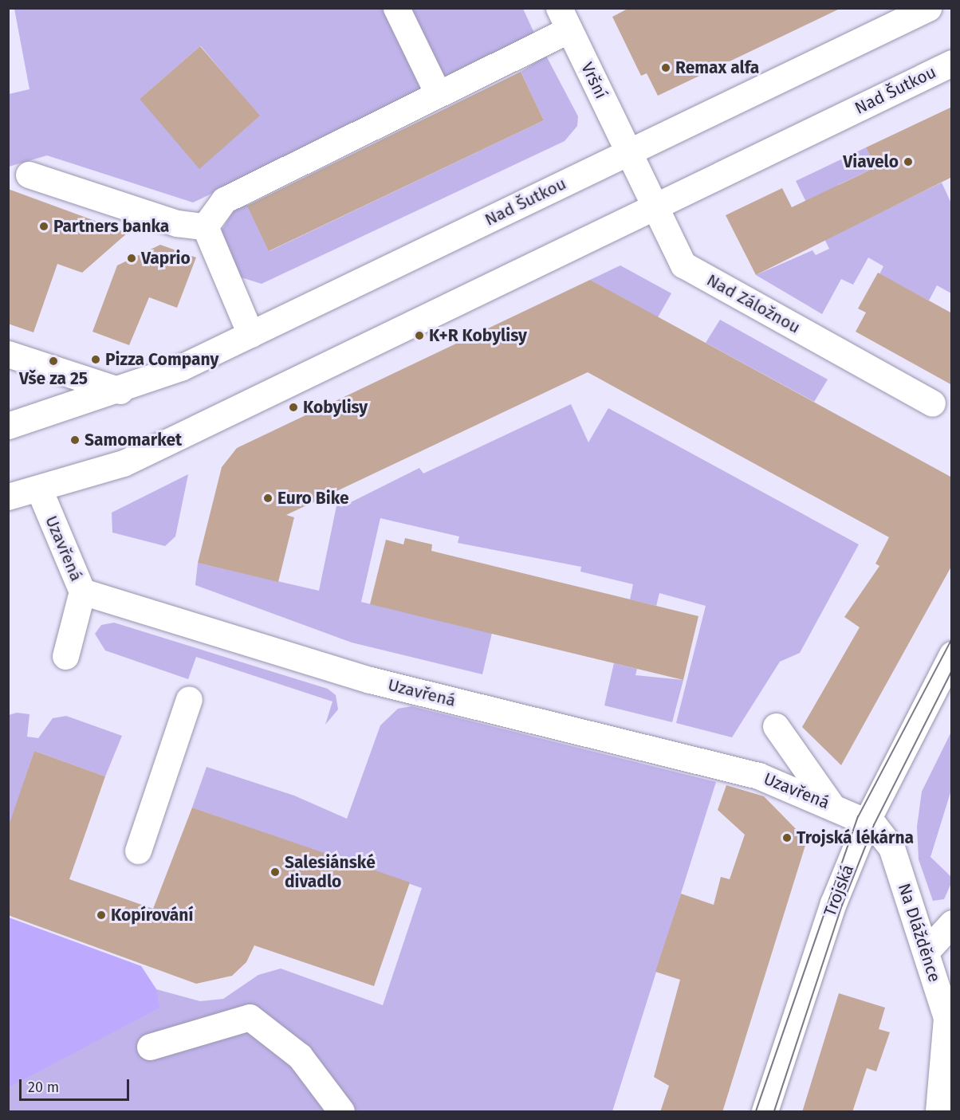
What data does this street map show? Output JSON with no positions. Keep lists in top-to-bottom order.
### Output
{
  "streets": {
    "street": [
      "Vršní",
      "Nad Šutkou",
      "Nad Záložnou",
      "Uzavřená",
      "Trojská",
      "Na Dlážděnce"
    ]
  },
  "crossings": [
    ["Vršní", "Nad Šutkou"],
    ["Vršní", "Nad Záložnou"],
    ["Nad Šutkou", "Nad Záložnou"],
    ["Nad Šutkou", "Uzavřená"],
    ["Uzavřená", "Trojská"],
    ["Uzavřená", "Na Dlážděnce"],
    ["Trojská", "Na Dlážděnce"]
  ],
  "places": [
    "Remax alfa",
    "Viavelo",
    "Partners banka",
    "Vaprio",
    "K+R Kobylisy",
    "Pizza Company",
    "Vše za 25",
    "Kobylisy",
    "Samomarket",
    "Euro Bike",
    "Trojská lékárna",
    "Salesiánské divadlo",
    "Kopírování"
  ],
  "scale_bar": "20 m"
}
